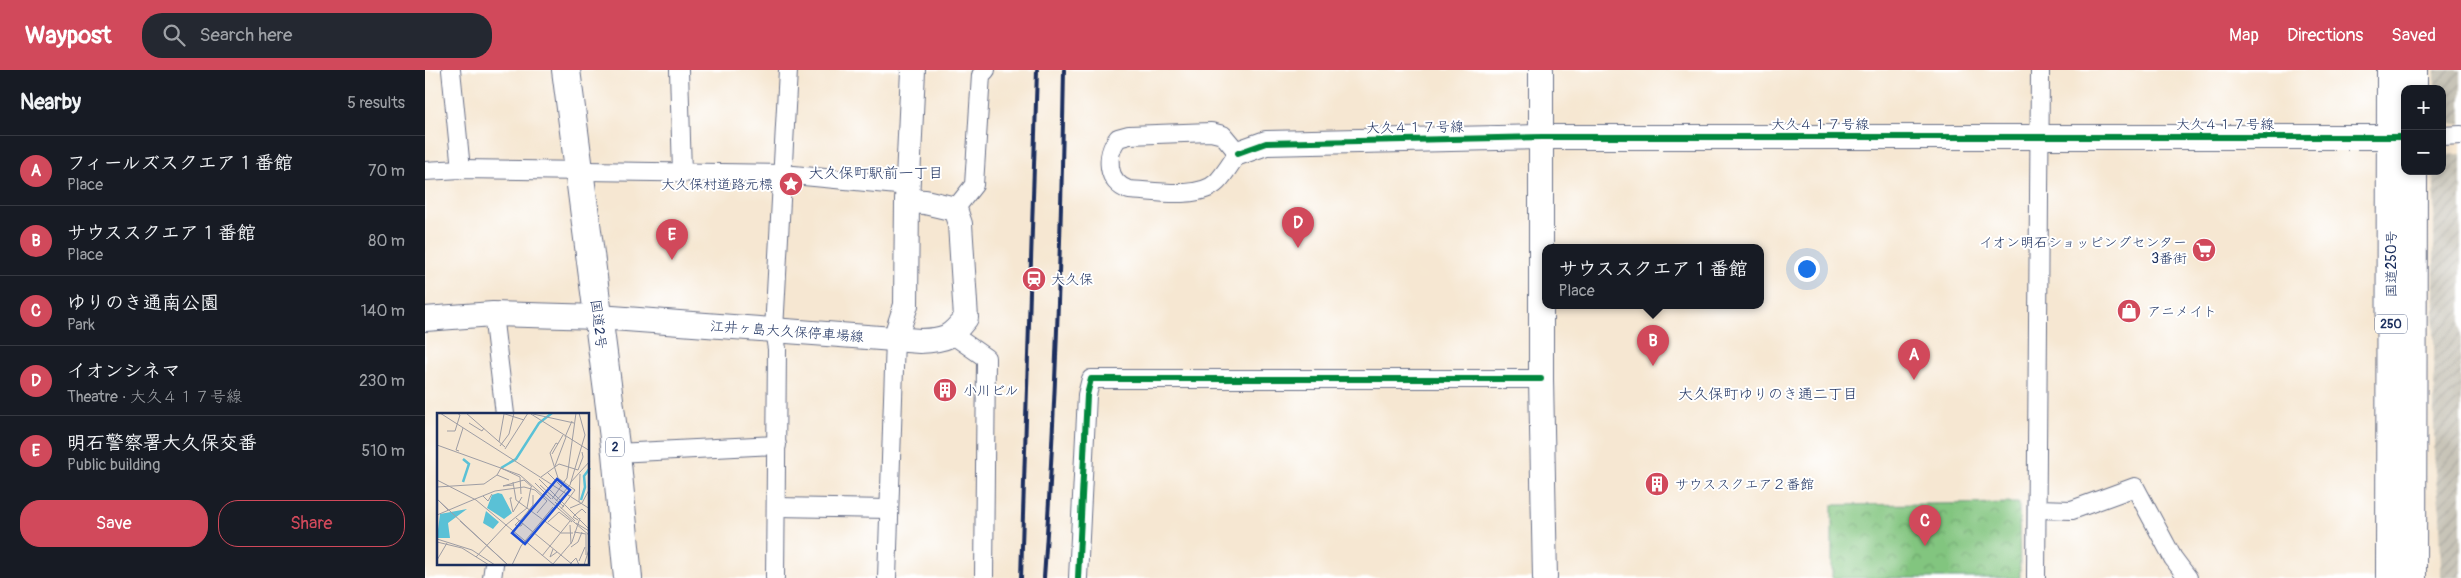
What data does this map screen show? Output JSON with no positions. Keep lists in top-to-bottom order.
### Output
{
  "streets": {
    "highway": [
      "国道250号",
      "国道2号",
      "250",
      "2"
    ],
    "street": ["大久４１７号線", "江井ヶ島大久保停車場線"]
  },
  "crossings": [
    ["大久４１７号線", "国道250号"],
    ["国道2号", "江井ヶ島大久保停車場線"]
  ],
  "districts": ["大久保町駅前一丁目", "大久保町ゆりのき通二丁目"],
  "places": {
    "place": ["大久保村道路元標"],
    "supermarket": ["イオン明石ショッピングセンター 3番街"],
    "station": ["大久保"],
    "shop": ["アニメイト"],
    "building": ["小川ビル", "サウススクエア２番館"]
  },
  "page": {
    "header": "Waypost",
    "search": "Search here",
    "nav": ["Map", "Directions", "Saved"],
    "heading": ["Nearby", "5 results"],
    "map_buttons": ["+", "−"],
    "list": [
      {
        "mark": "A",
        "name": "フィールズスクエア１番館",
        "note": "Place",
        "value": "70 m"
      },
      {
        "mark": "B",
        "name": "サウススクエア１番館",
        "note": "Place",
        "value": "80 m"
      },
      {
        "mark": "C",
        "name": "ゆりのき通南公園",
        "note": "Park",
        "value": "140 m"
      },
      {
        "mark": "D",
        "name": "イオンシネマ",
        "note": "Theatre · 大久４１７号線",
        "value": "230 m"
      },
      {
        "mark": "E",
        "name": "明石警察署大久保交番",
        "note": "Public building",
        "value": "510 m"
      }
    ],
    "pins": [
      "D",
      "E",
      "B",
      "A",
      "C"
    ],
    "popup": ["サウススクエア１番館", "Place"],
    "buttons": ["Save", "Share"]
  }
}
